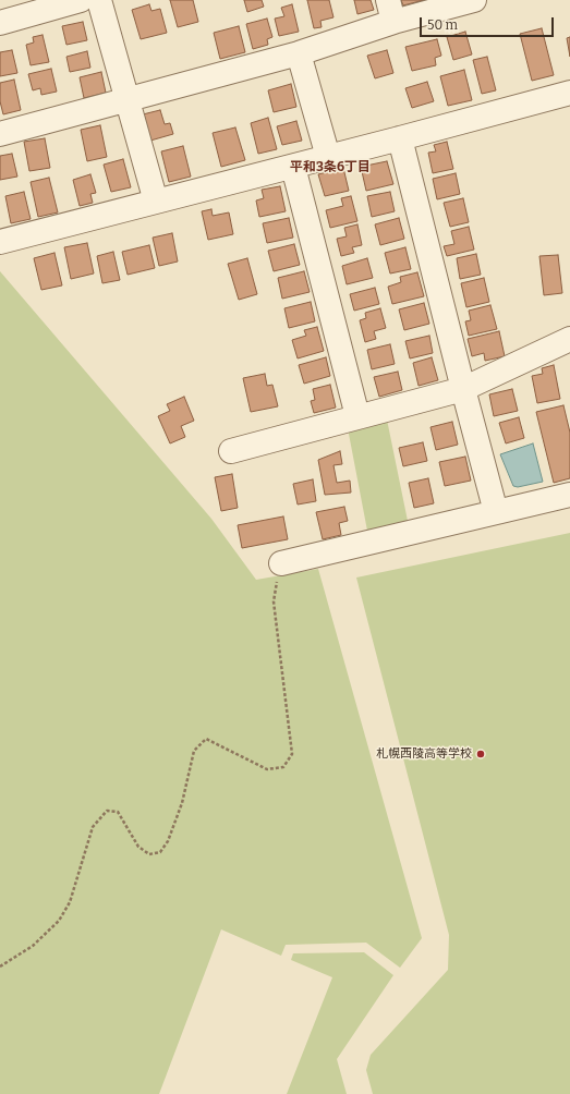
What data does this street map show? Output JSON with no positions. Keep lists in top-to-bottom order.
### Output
{
  "districts": ["平和3条6丁目"],
  "places": ["札幌西陵高等学校"],
  "scale_bar": "50 m"
}
